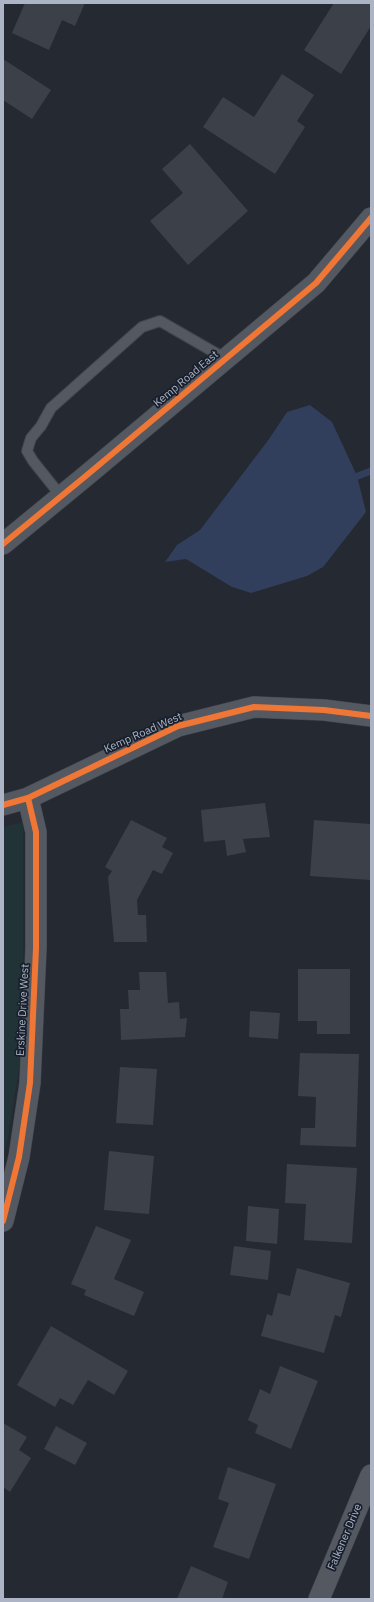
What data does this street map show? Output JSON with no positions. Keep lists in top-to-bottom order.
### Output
{
  "streets": {
    "street": [
      "Kemp Road East",
      "Kemp Road West",
      "Erskine Drive West",
      "Falkener Drive"
    ]
  },
  "crossings": [
    ["Kemp Road West", "Erskine Drive West"]
  ]
}
